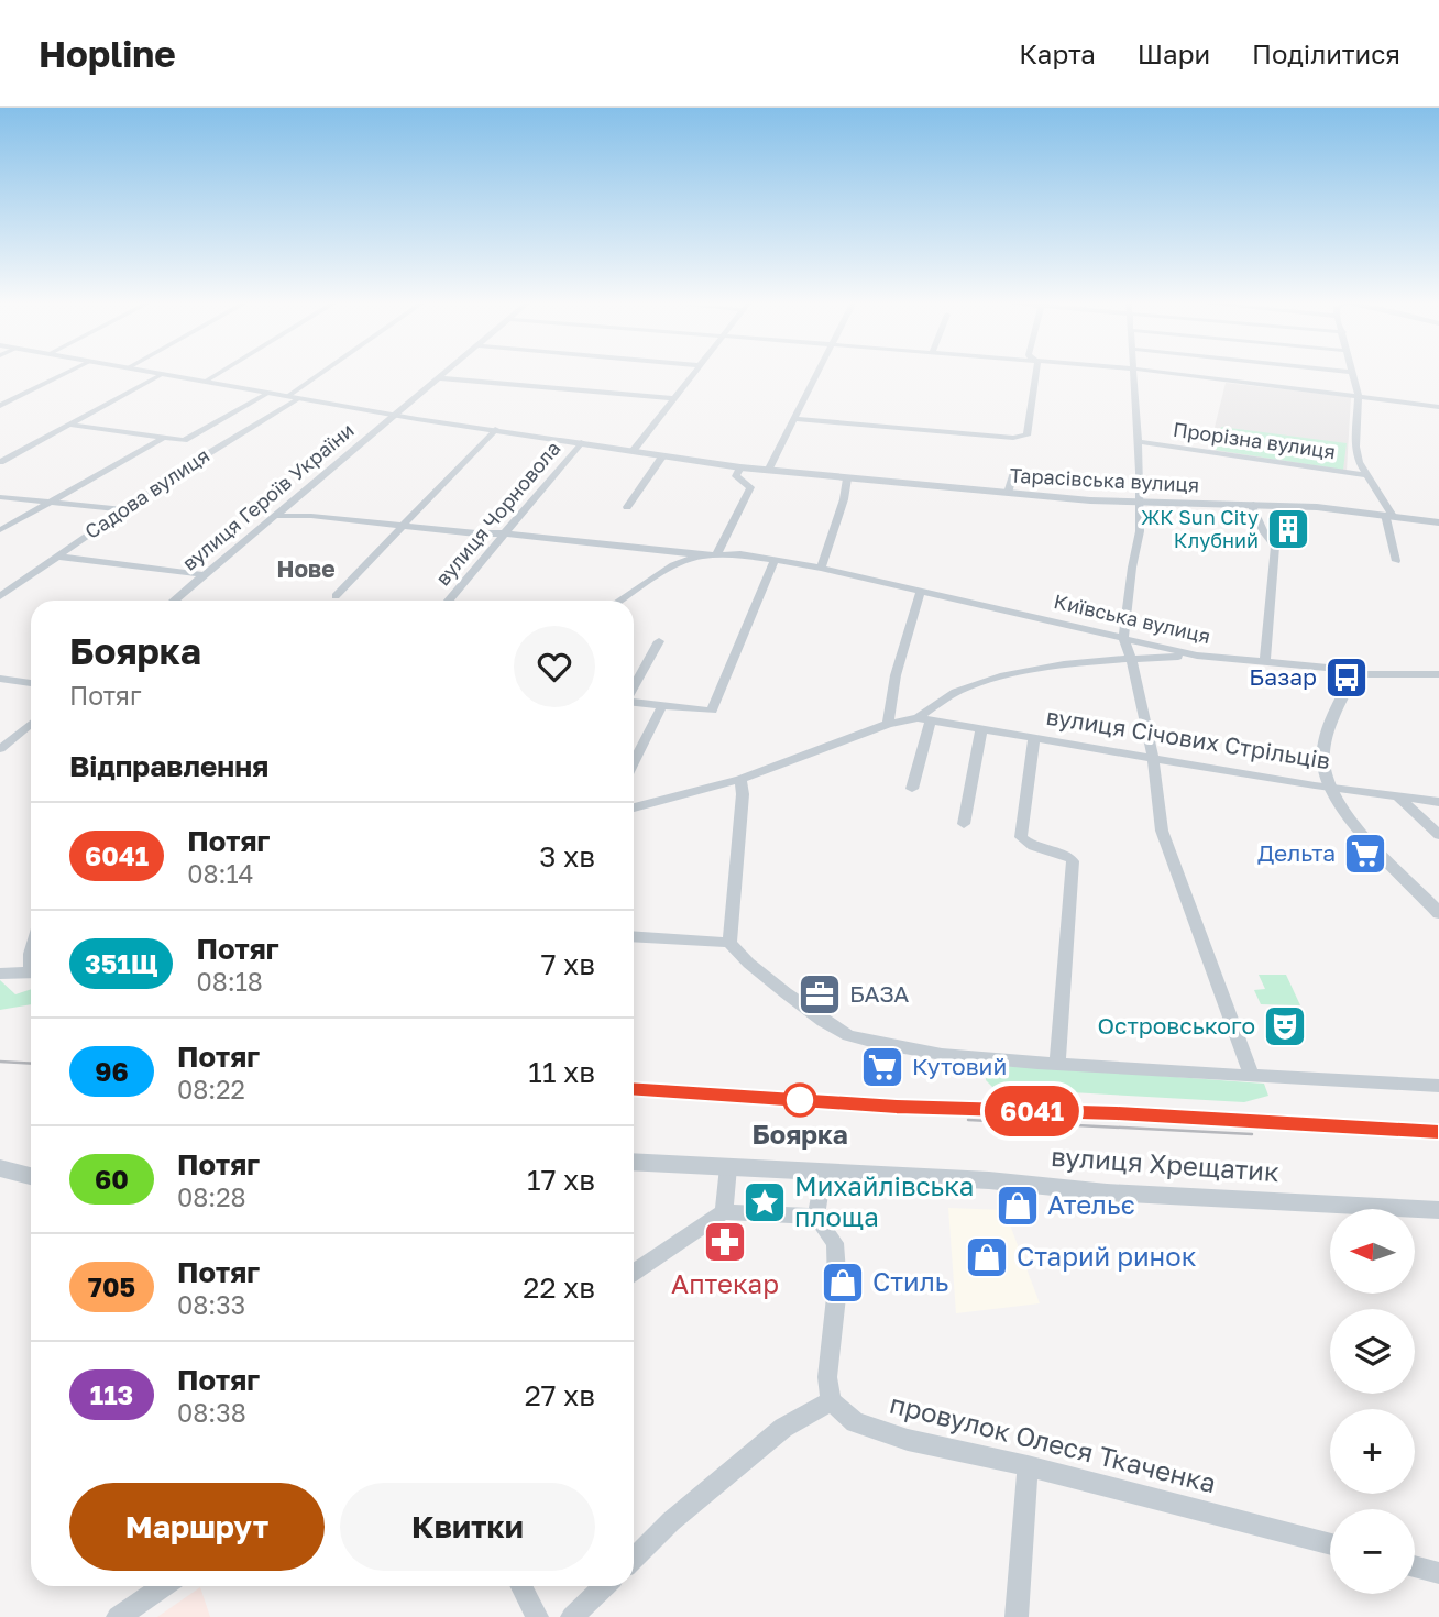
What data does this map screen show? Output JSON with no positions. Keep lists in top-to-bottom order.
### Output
{
  "streets": {
    "street": [
      "Прорізна вулиця",
      "Тарасівська вулиця",
      "Садова вулиця",
      "вулиця Героїв України",
      "вулиця Чорновола",
      "Київська вулиця",
      "вулиця Січових Стрільців",
      "вулиця Хрещатик",
      "провулок Олеся Ткаченка"
    ]
  },
  "crossings": [
    ["Тарасівська вулиця", "Садова вулиця"],
    ["Тарасівська вулиця", "вулиця Героїв України"],
    ["Тарасівська вулиця", "вулиця Чорновола"]
  ],
  "districts": ["Нове"],
  "places": {
    "building": ["ЖК Sun City Клубний"],
    "bus stop": ["Базар"],
    "supermarket": ["Дельта", "Кутовий"],
    "office": ["БАЗА"],
    "theatre": ["Островського"],
    "other": ["Боярка"],
    "place": ["Михайлівська площа"],
    "shop": ["Ательє", "Старий ринок", "Стиль"],
    "pharmacy": ["Аптекар"]
  },
  "north": "left",
  "page": {
    "header": "Hopline",
    "nav": ["Карта", "Шари", "Поділитися"],
    "on_map": "6041",
    "heading": [
      ["Боярка", "Потяг"],
      "Відправлення"
    ],
    "list": [
      {
        "mark": "6041",
        "name": "Потяг",
        "note": "08:14",
        "value": "3 хв"
      },
      {
        "mark": "351Щ",
        "name": "Потяг",
        "note": "08:18",
        "value": "7 хв"
      },
      {
        "mark": "96",
        "name": "Потяг",
        "note": "08:22",
        "value": "11 хв"
      },
      {
        "mark": "60",
        "name": "Потяг",
        "note": "08:28",
        "value": "17 хв"
      },
      {
        "mark": "705",
        "name": "Потяг",
        "note": "08:33",
        "value": "22 хв"
      },
      {
        "mark": "113",
        "name": "Потяг",
        "note": "08:38",
        "value": "27 хв"
      }
    ],
    "map_buttons": ["+", "−"],
    "buttons": ["Маршрут", "Квитки"]
  }
}
